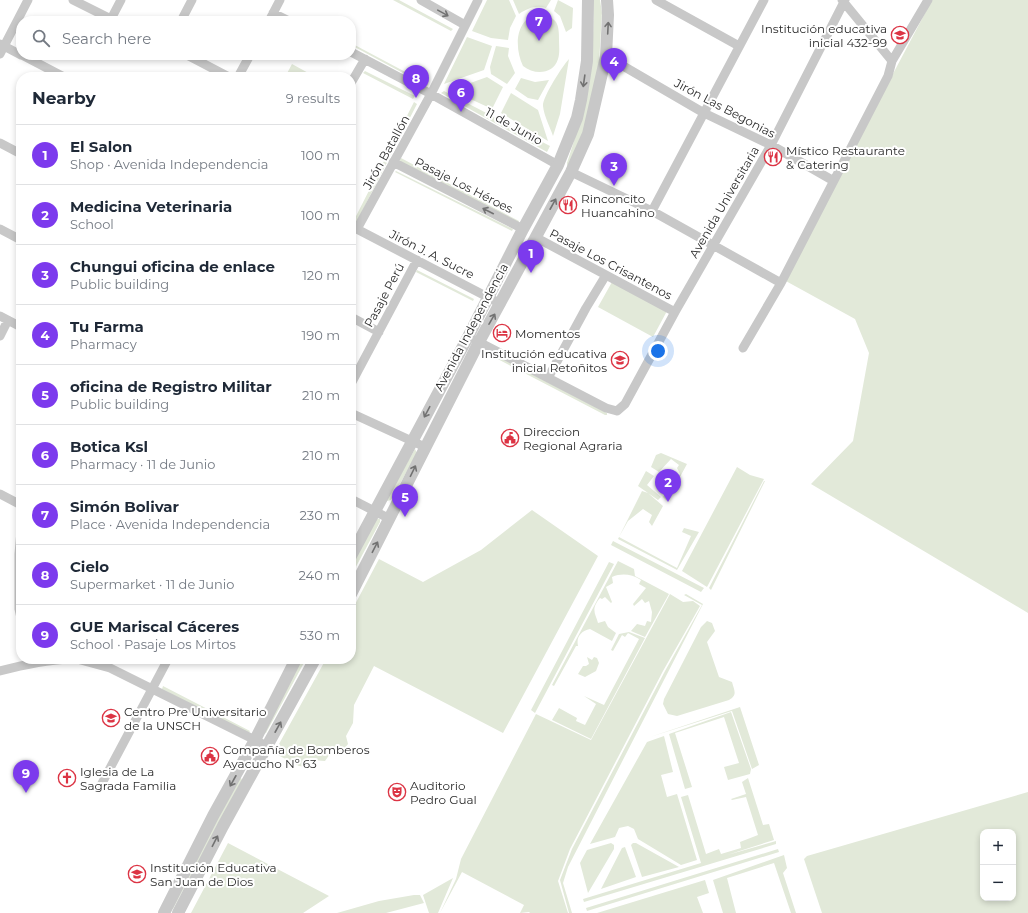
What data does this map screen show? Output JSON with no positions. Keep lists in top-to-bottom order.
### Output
{
  "streets": {
    "street": [
      "Jirón Las Begonias",
      "11 de Junio",
      "Jirón Batallón",
      "Pasaje Los Héroes",
      "Avenida Universitaria",
      "Jirón J. A. Sucre",
      "Pasaje Los Crisantenos",
      "Pasaje Perú",
      "Avenida Independencia"
    ]
  },
  "crossings": [
    ["Jirón Las Begonias", "Avenida Universitaria"],
    ["Jirón Las Begonias", "Avenida Independencia"],
    ["11 de Junio", "Jirón Batallón"],
    ["11 de Junio", "Avenida Independencia"],
    ["Jirón Batallón", "Pasaje Los Héroes"],
    ["Pasaje Los Héroes", "Avenida Independencia"],
    ["Avenida Universitaria", "Pasaje Los Crisantenos"],
    ["Jirón J. A. Sucre", "Pasaje Perú"],
    ["Jirón J. A. Sucre", "Avenida Independencia"],
    ["Pasaje Los Crisantenos", "Avenida Independencia"]
  ],
  "one_way": ["Pasaje Los Héroes"],
  "places": {
    "school or university": [
      "Institución educativa inicial 432-99",
      "Institución educativa inicial Retoñitos",
      "Centro Pre Universitario de la UNSCH",
      "Institución Educativa San Juan de Dios"
    ],
    "restaurant": ["Místico Restaurante & Catering", "Rinconcito Huancahino"],
    "hotel": ["Momentos"],
    "public building": ["Direccion Regional Agraria", "Compañía de Bomberos Ayacucho Nº 63"],
    "church": ["Iglesia de La Sagrada Familia"],
    "theatre": ["Auditorio Pedro Gual"]
  },
  "page": {
    "pins": [
      "7",
      "4",
      "8",
      "6",
      "3",
      "1",
      "2",
      "5",
      "9"
    ],
    "search": "Search here",
    "heading": ["Nearby", "9 results"],
    "list": [
      {
        "mark": "1",
        "name": "El Salon",
        "note": "Shop · Avenida Independencia",
        "value": "100 m"
      },
      {
        "mark": "2",
        "name": "Medicina Veterinaria",
        "note": "School",
        "value": "100 m"
      },
      {
        "mark": "3",
        "name": "Chungui oficina de enlace",
        "note": "Public building",
        "value": "120 m"
      },
      {
        "mark": "4",
        "name": "Tu Farma",
        "note": "Pharmacy",
        "value": "190 m"
      },
      {
        "mark": "5",
        "name": "oficina de Registro Militar",
        "note": "Public building",
        "value": "210 m"
      },
      {
        "mark": "6",
        "name": "Botica Ksl",
        "note": "Pharmacy · 11 de Junio",
        "value": "210 m"
      },
      {
        "mark": "7",
        "name": "Simón Bolivar",
        "note": "Place · Avenida Independencia",
        "value": "230 m"
      },
      {
        "mark": "8",
        "name": "Cielo",
        "note": "Supermarket · 11 de Junio",
        "value": "240 m"
      },
      {
        "mark": "9",
        "name": "GUE Mariscal Cáceres",
        "note": "School · Pasaje Los Mirtos",
        "value": "530 m"
      }
    ],
    "map_buttons": ["+", "−"]
  }
}
